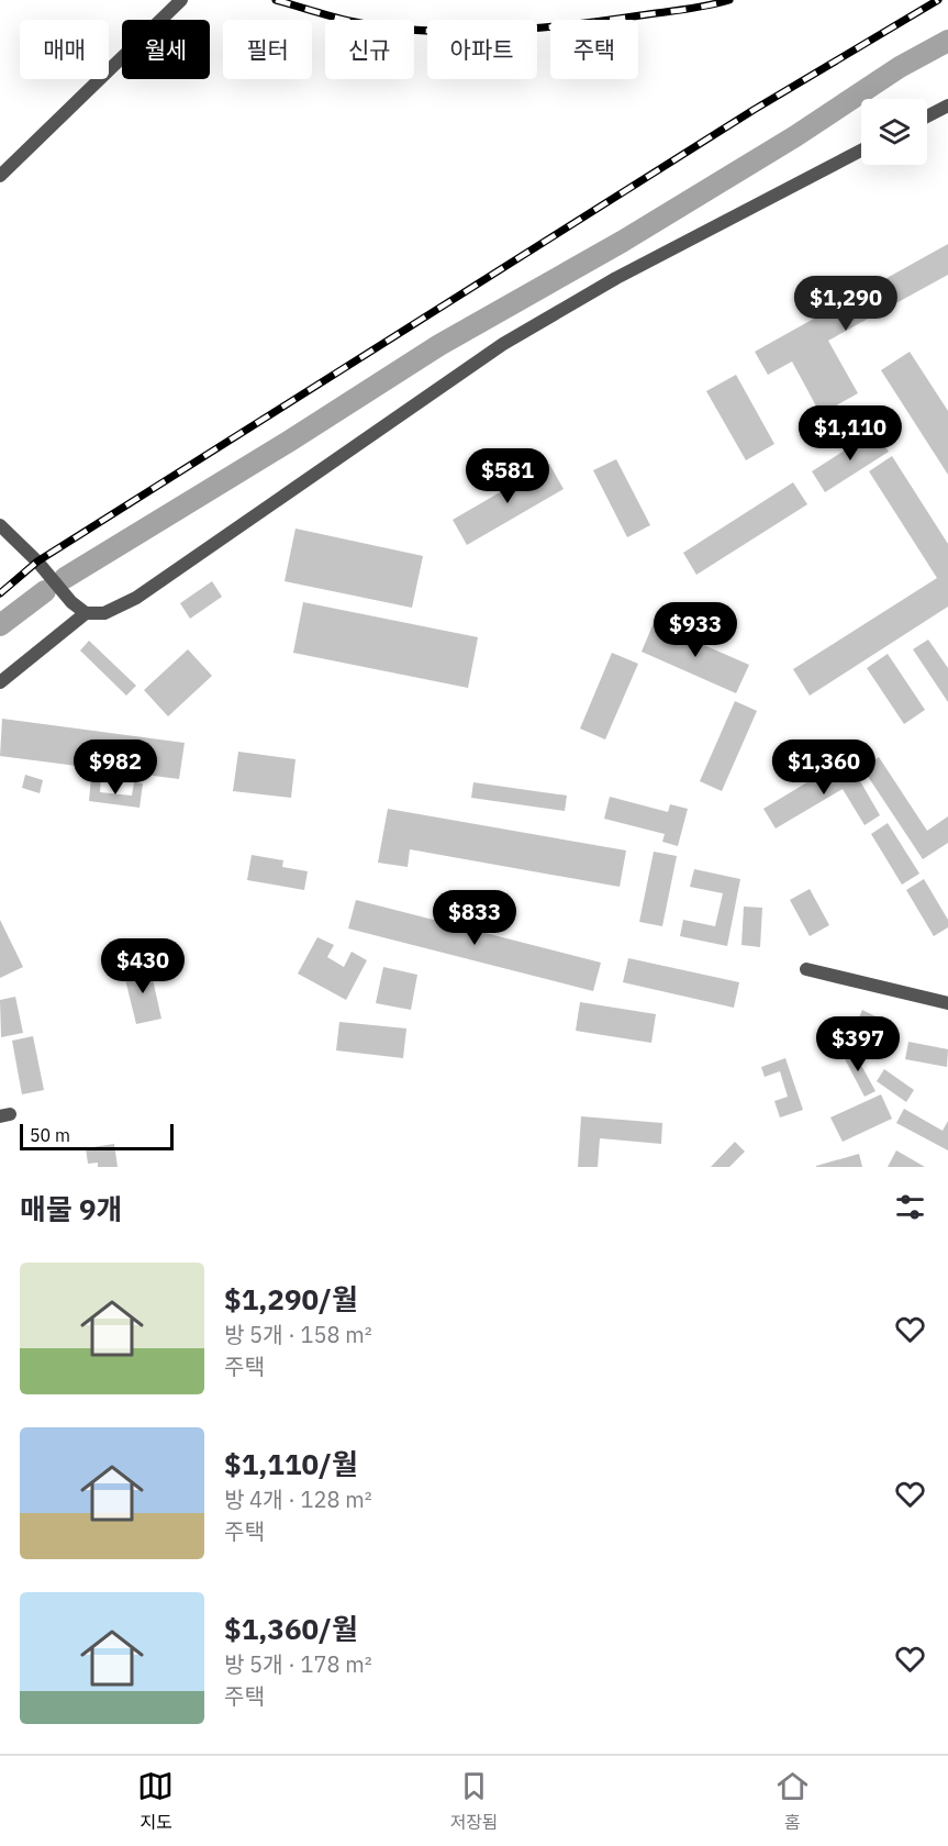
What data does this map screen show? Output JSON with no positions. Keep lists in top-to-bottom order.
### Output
{
  "scale_bar": "50 m",
  "page": {
    "chip": [
      "매매",
      "월세",
      "필터",
      "신규",
      "아파트",
      "주택"
    ],
    "price": [
      "$1,290",
      "$1,110",
      "$581",
      "$933",
      "$982",
      "$1,360",
      "$833",
      "$430",
      "$397"
    ],
    "scale": "50 m",
    "heading": "매물 9개",
    "list": [
      {
        "name": "$1,290/월",
        "note": "방 5개 · 158 m² · 주택"
      },
      {
        "name": "$1,110/월",
        "note": "방 4개 · 128 m² · 주택"
      },
      {
        "name": "$1,360/월",
        "note": "방 5개 · 178 m² · 주택"
      }
    ],
    "tabs": ["지도", "저장됨", "홈"]
  }
}
